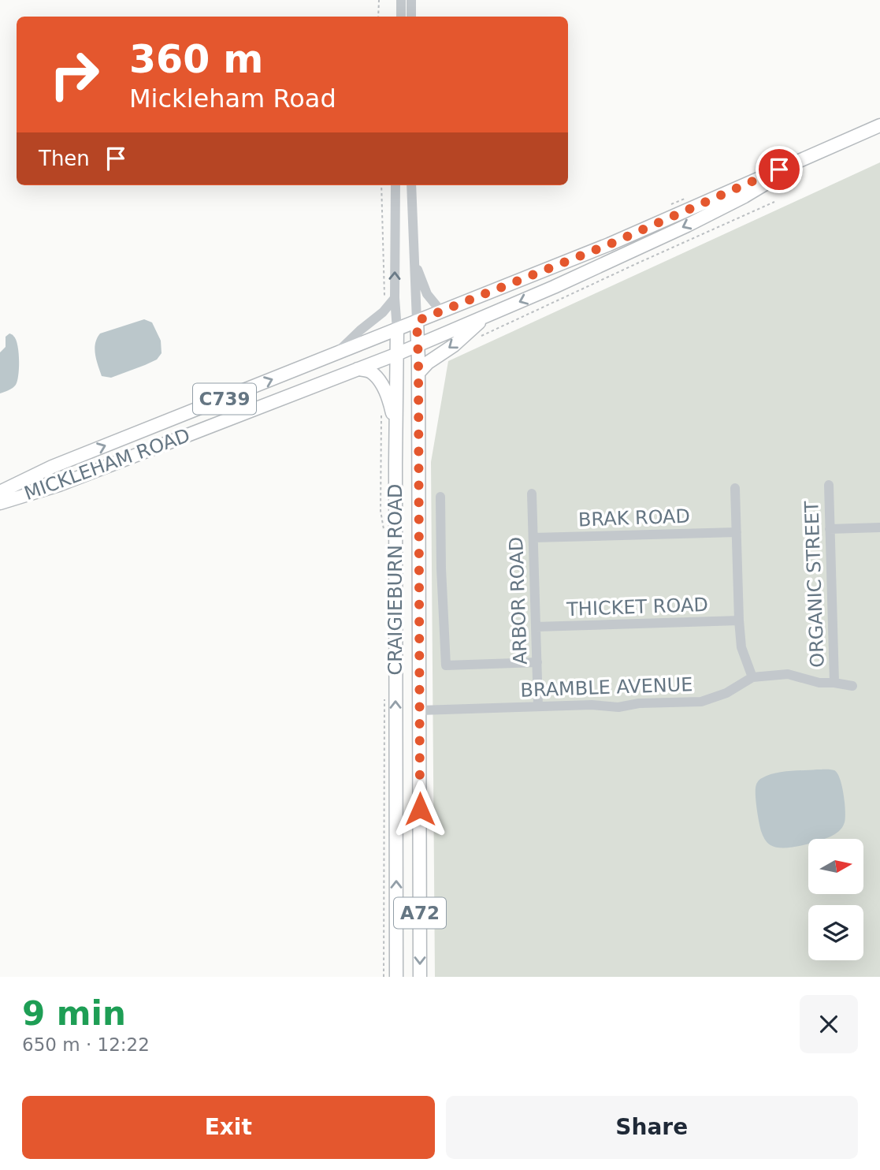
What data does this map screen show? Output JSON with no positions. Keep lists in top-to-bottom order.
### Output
{
  "streets": {
    "main road": [
      "C739",
      "MICKLEHAM ROAD",
      "CRAIGIEBURN ROAD",
      "A72"
    ],
    "street": [
      "BRAK ROAD",
      "ORGANIC STREET",
      "ARBOR ROAD",
      "THICKET ROAD",
      "BRAMBLE AVENUE"
    ]
  },
  "crossings": [
    ["MICKLEHAM ROAD", "CRAIGIEBURN ROAD"],
    ["BRAK ROAD", "ARBOR ROAD"],
    ["CRAIGIEBURN ROAD", "BRAMBLE AVENUE"],
    ["ORGANIC STREET", "BRAMBLE AVENUE"],
    ["ARBOR ROAD", "THICKET ROAD"],
    ["ARBOR ROAD", "BRAMBLE AVENUE"]
  ],
  "north": "right",
  "page": {
    "turn": ["360 m", "Mickleham Road"],
    "then": "Then",
    "heading": ["9 min", "650 m · 12:22"],
    "buttons": ["Exit", "Share"]
  }
}
